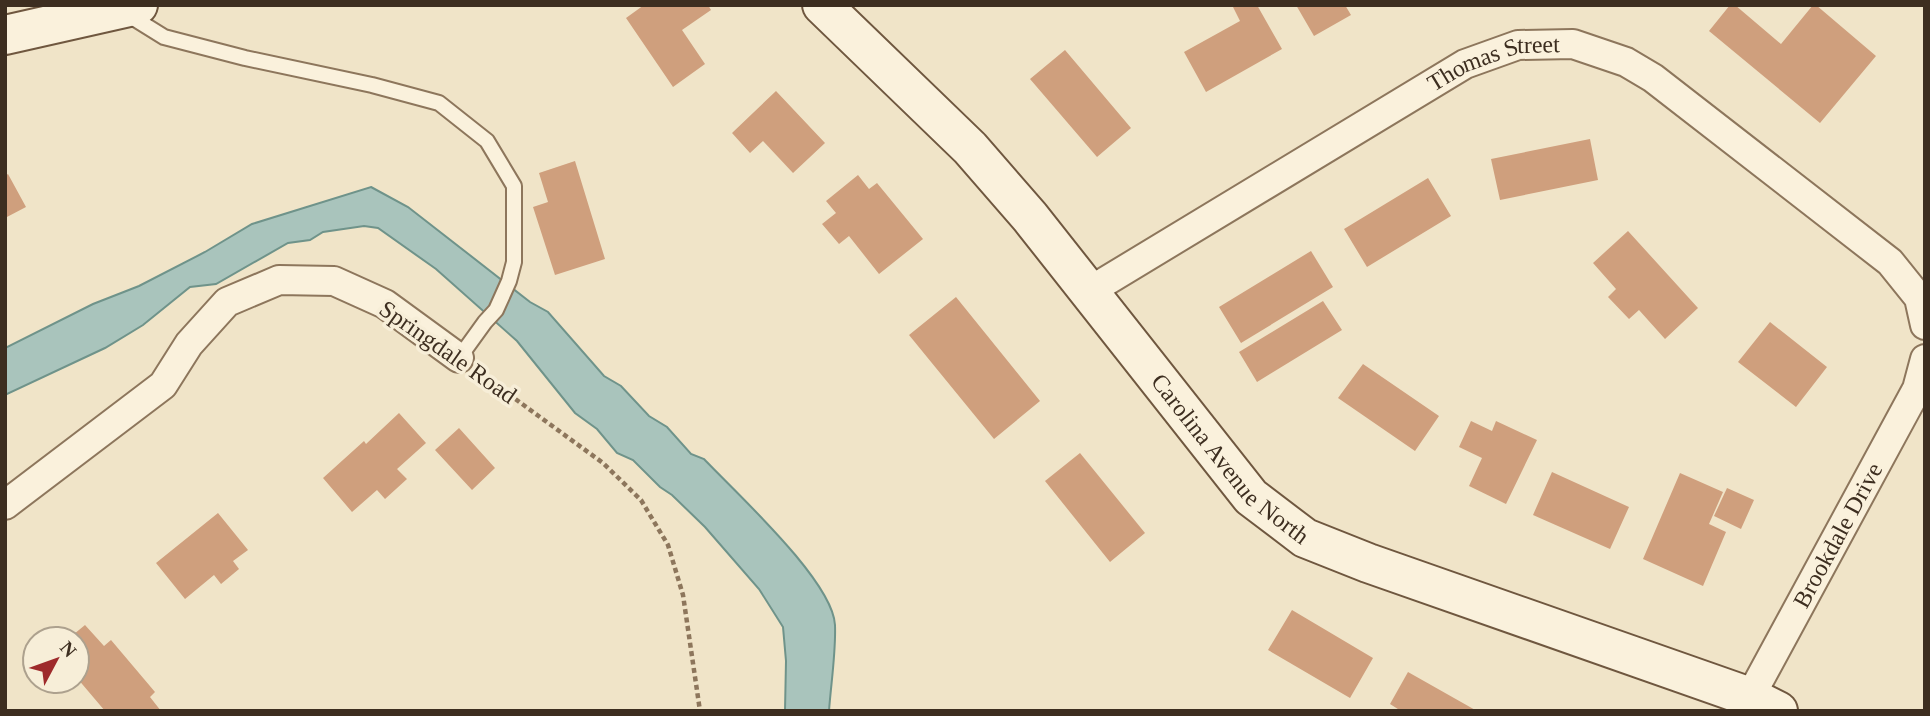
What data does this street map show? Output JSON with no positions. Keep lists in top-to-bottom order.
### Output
{
  "streets": {
    "street": [
      "Thomas Street",
      "Springdale Road",
      "Carolina Avenue North",
      "Brookdale Drive"
    ]
  },
  "crossings": [
    ["Thomas Street", "Carolina Avenue North"],
    ["Carolina Avenue North", "Brookdale Drive"]
  ],
  "north": "top right"
}
